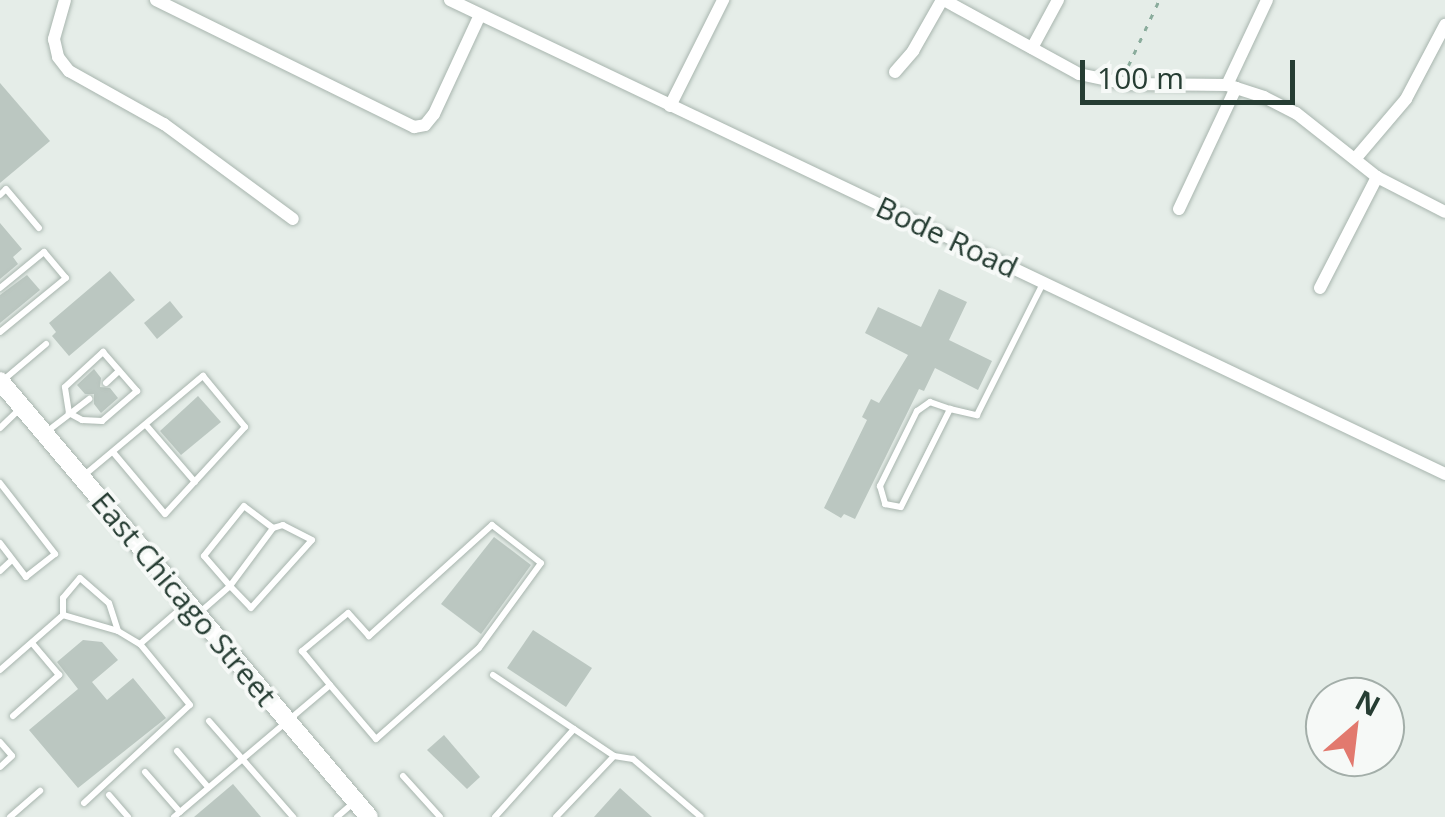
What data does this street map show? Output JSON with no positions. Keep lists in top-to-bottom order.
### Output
{
  "streets": {
    "main road": ["East Chicago Street"],
    "street": ["Bode Road"]
  },
  "scale_bar": "100 m",
  "north": "top right"
}
